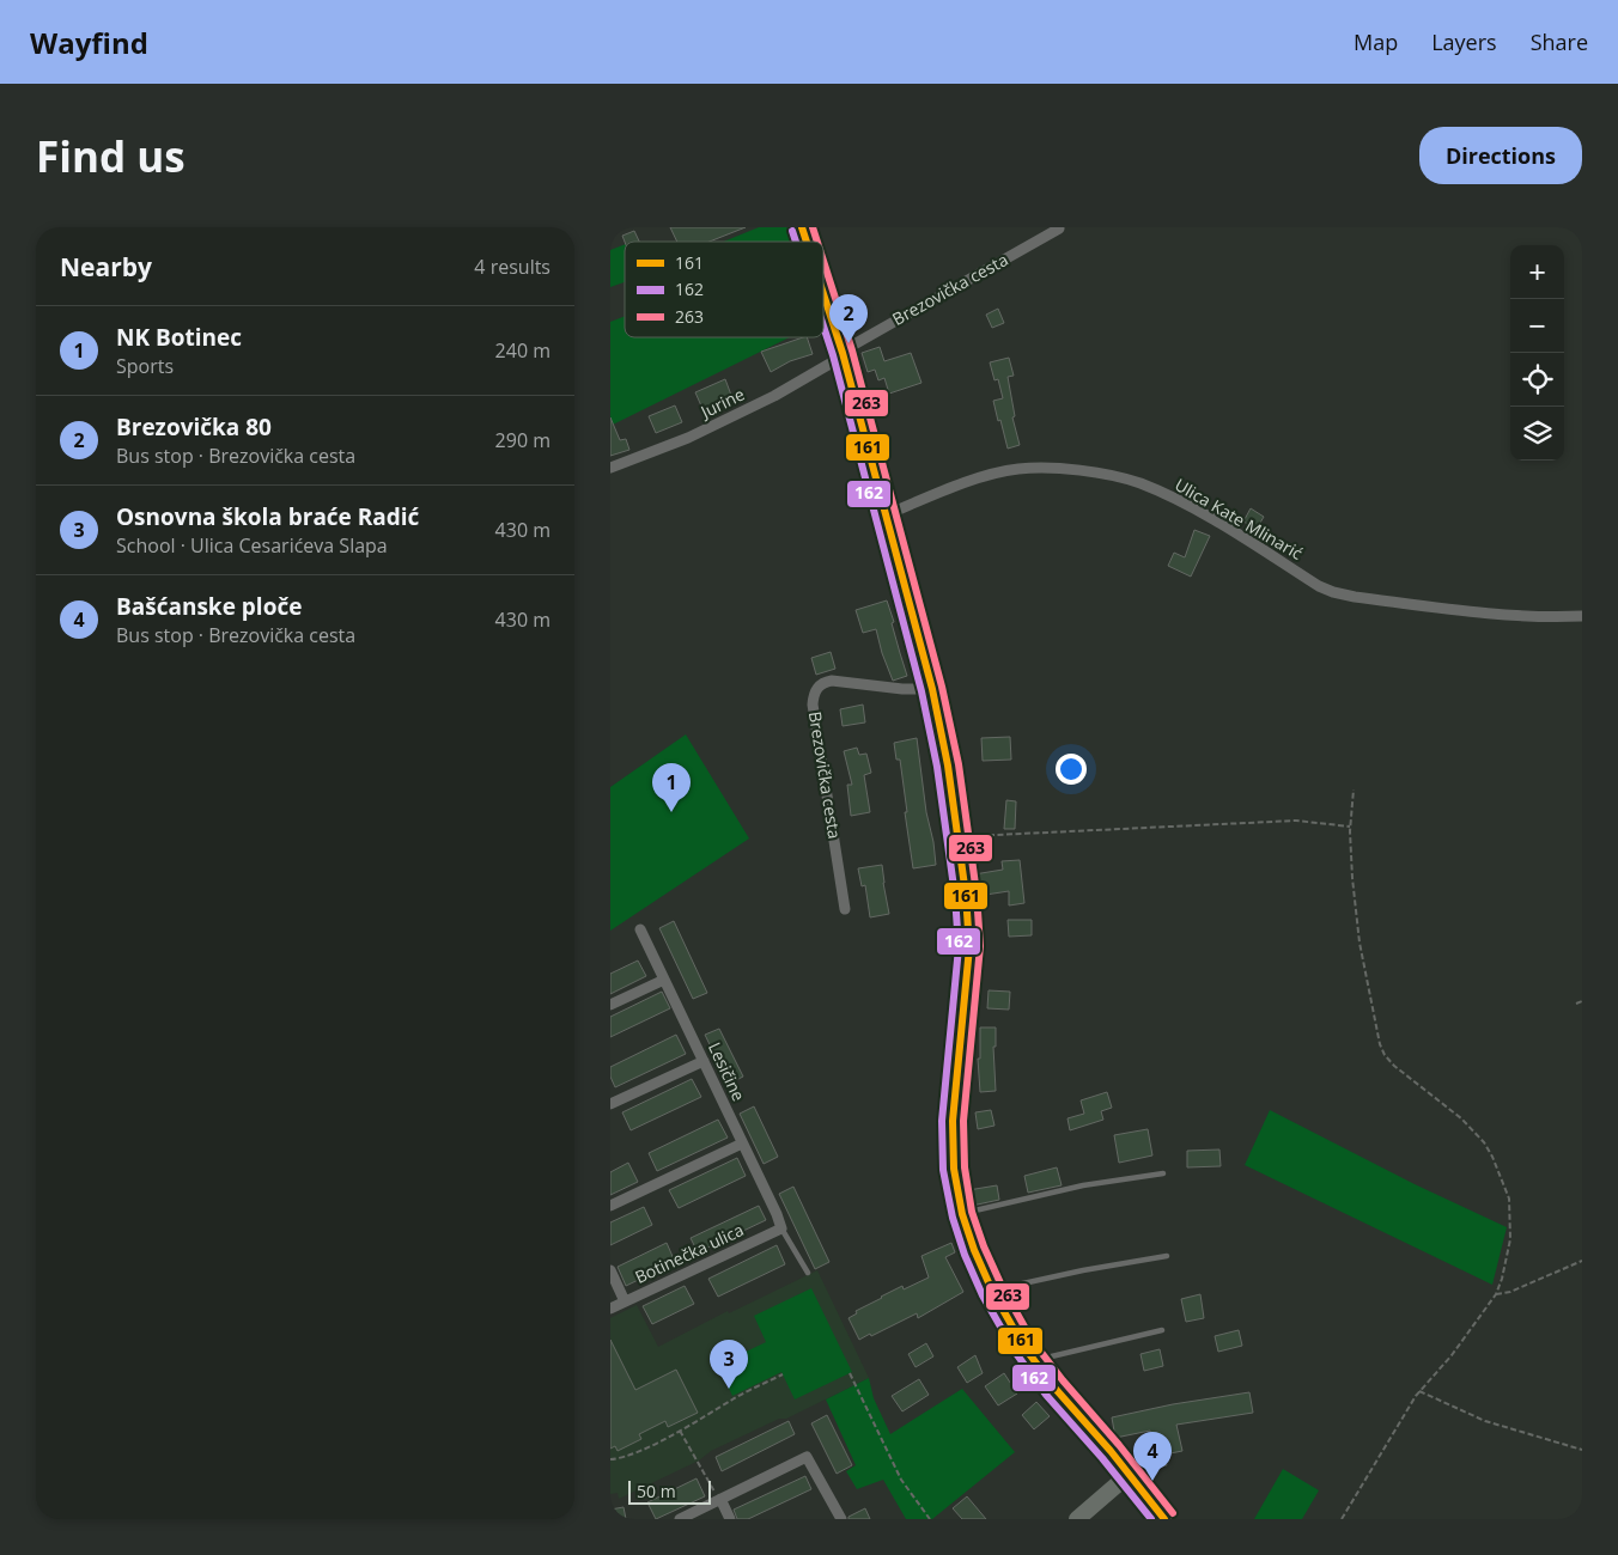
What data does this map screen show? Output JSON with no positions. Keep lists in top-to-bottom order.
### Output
{
  "streets": {
    "street": [
      "Brezovička cesta",
      "Jurine",
      "Ulica Kate Mlinarić",
      "Lesičine",
      "Botinečka ulica"
    ]
  },
  "crossings": [
    ["Brezovička cesta", "Jurine"],
    ["Lesičine", "Botinečka ulica"]
  ],
  "lines": ["transit line 161", "transit line 263", "transit line 162"],
  "legend": ["161", "162", "263"],
  "scale_bar": "50 m",
  "page": {
    "header": "Wayfind",
    "nav": ["Map", "Layers", "Share"],
    "buttons": "Directions",
    "title": "Find us",
    "heading": ["Nearby", "4 results"],
    "map_buttons": ["+", "−"],
    "pins": [
      "2",
      "1",
      "3",
      "4"
    ],
    "list": [
      {
        "mark": "1",
        "name": "NK Botinec",
        "note": "Sports",
        "value": "240 m"
      },
      {
        "mark": "2",
        "name": "Brezovička 80",
        "note": "Bus stop · Brezovička cesta",
        "value": "290 m"
      },
      {
        "mark": "3",
        "name": "Osnovna škola braće Radić",
        "note": "School · Ulica Cesarićeva Slapa",
        "value": "430 m"
      },
      {
        "mark": "4",
        "name": "Bašćanske ploče",
        "note": "Bus stop · Brezovička cesta",
        "value": "430 m"
      }
    ],
    "scale": "50 m"
  }
}
